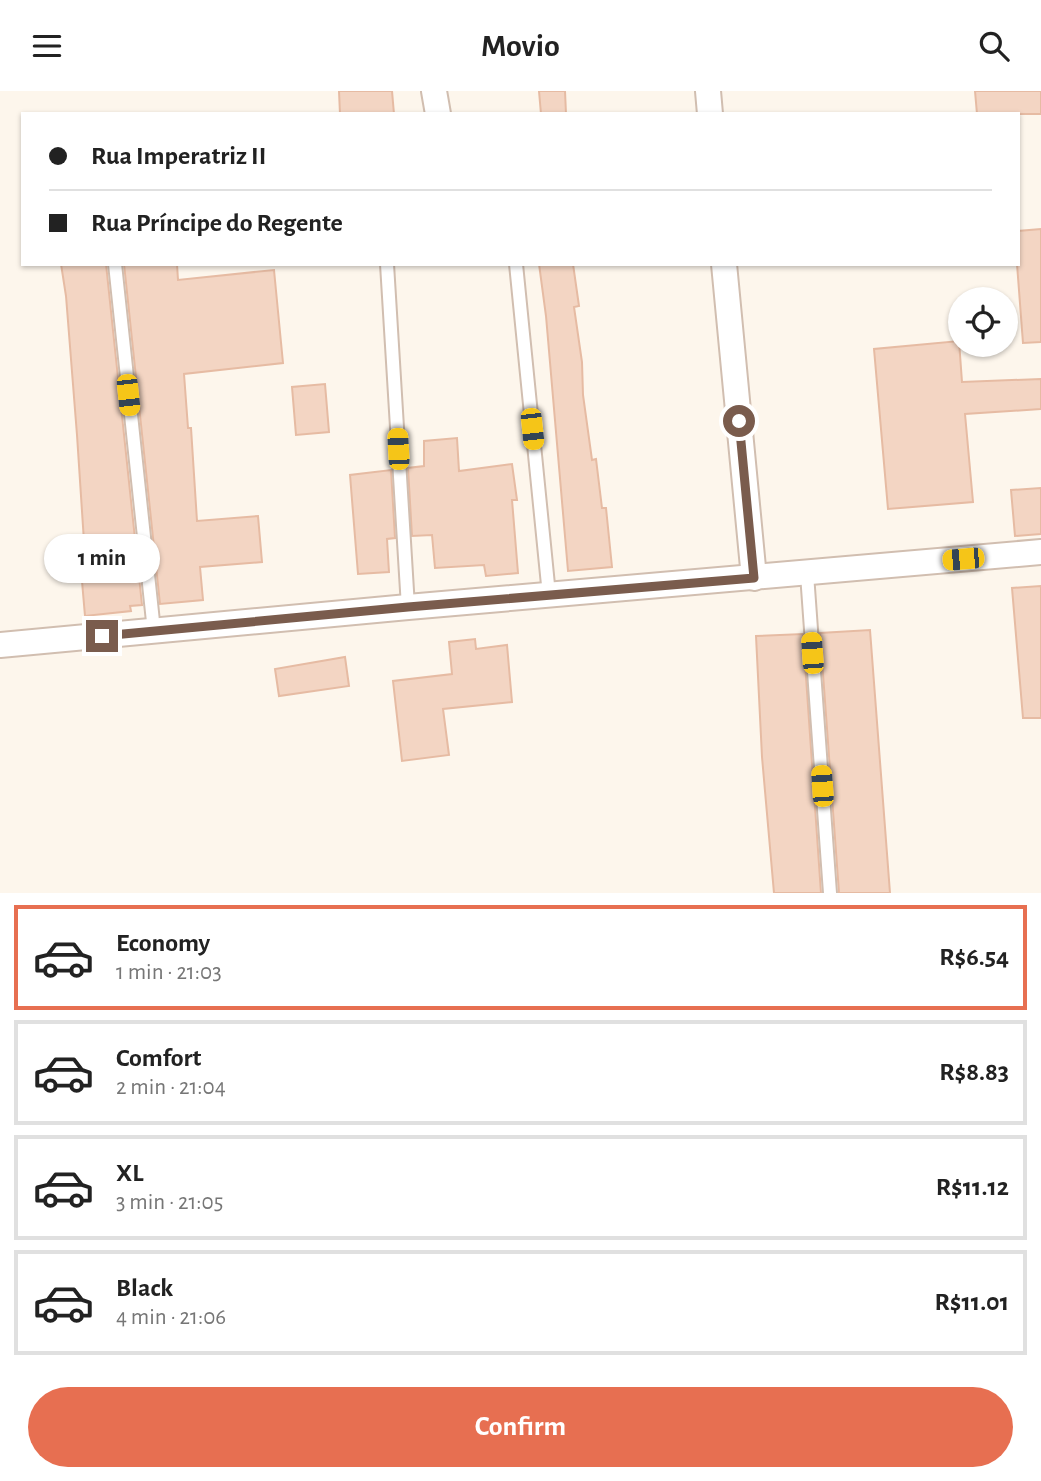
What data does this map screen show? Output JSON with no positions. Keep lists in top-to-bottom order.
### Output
{
  "page": {
    "header": "Movio",
    "banner": ["Rua Imperatriz II", "Rua Príncipe do Regente"],
    "bubble": "1 min",
    "list": [
      {
        "name": "Economy",
        "note": "1 min · 21:03",
        "value": "R$6.54"
      },
      {
        "name": "Comfort",
        "note": "2 min · 21:04",
        "value": "R$8.83"
      },
      {
        "name": "XL",
        "note": "3 min · 21:05",
        "value": "R$11.12"
      },
      {
        "name": "Black",
        "note": "4 min · 21:06",
        "value": "R$11.01"
      }
    ],
    "buttons": "Confirm"
  }
}
